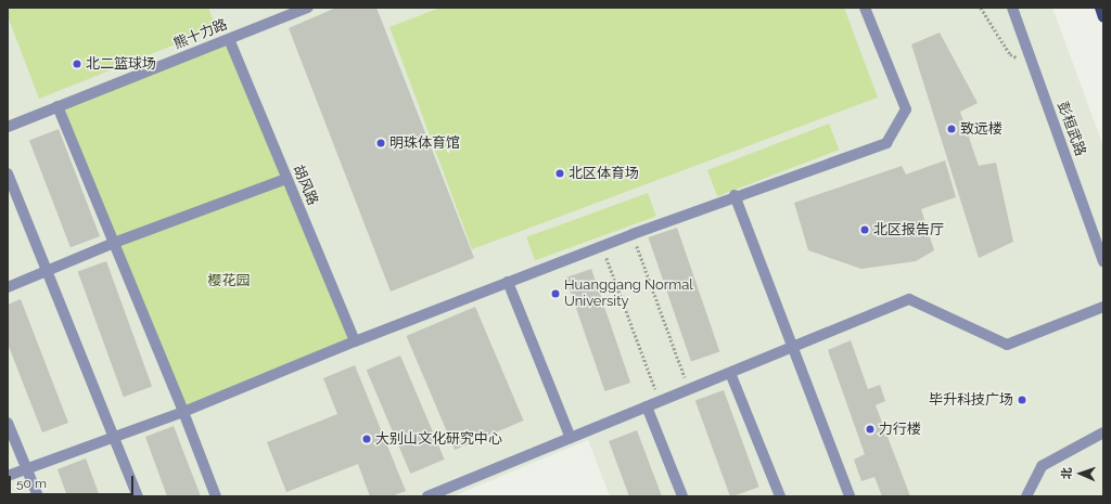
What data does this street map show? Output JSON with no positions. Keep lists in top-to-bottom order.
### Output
{
  "streets": {
    "street": ["熊十力路", "彭桓武路", "胡风路"]
  },
  "crossings": [
    ["熊十力路", "胡风路"]
  ],
  "parks": ["樱花园"],
  "places": [
    "北二篮球场",
    "致远楼",
    "明珠体育馆",
    "北区体育场",
    "北区报告厅",
    "Huanggang Normal University",
    "毕升科技广场",
    "力行楼",
    "大别山文化研究中心"
  ],
  "scale_bar": "50 m",
  "north": "left"
}
